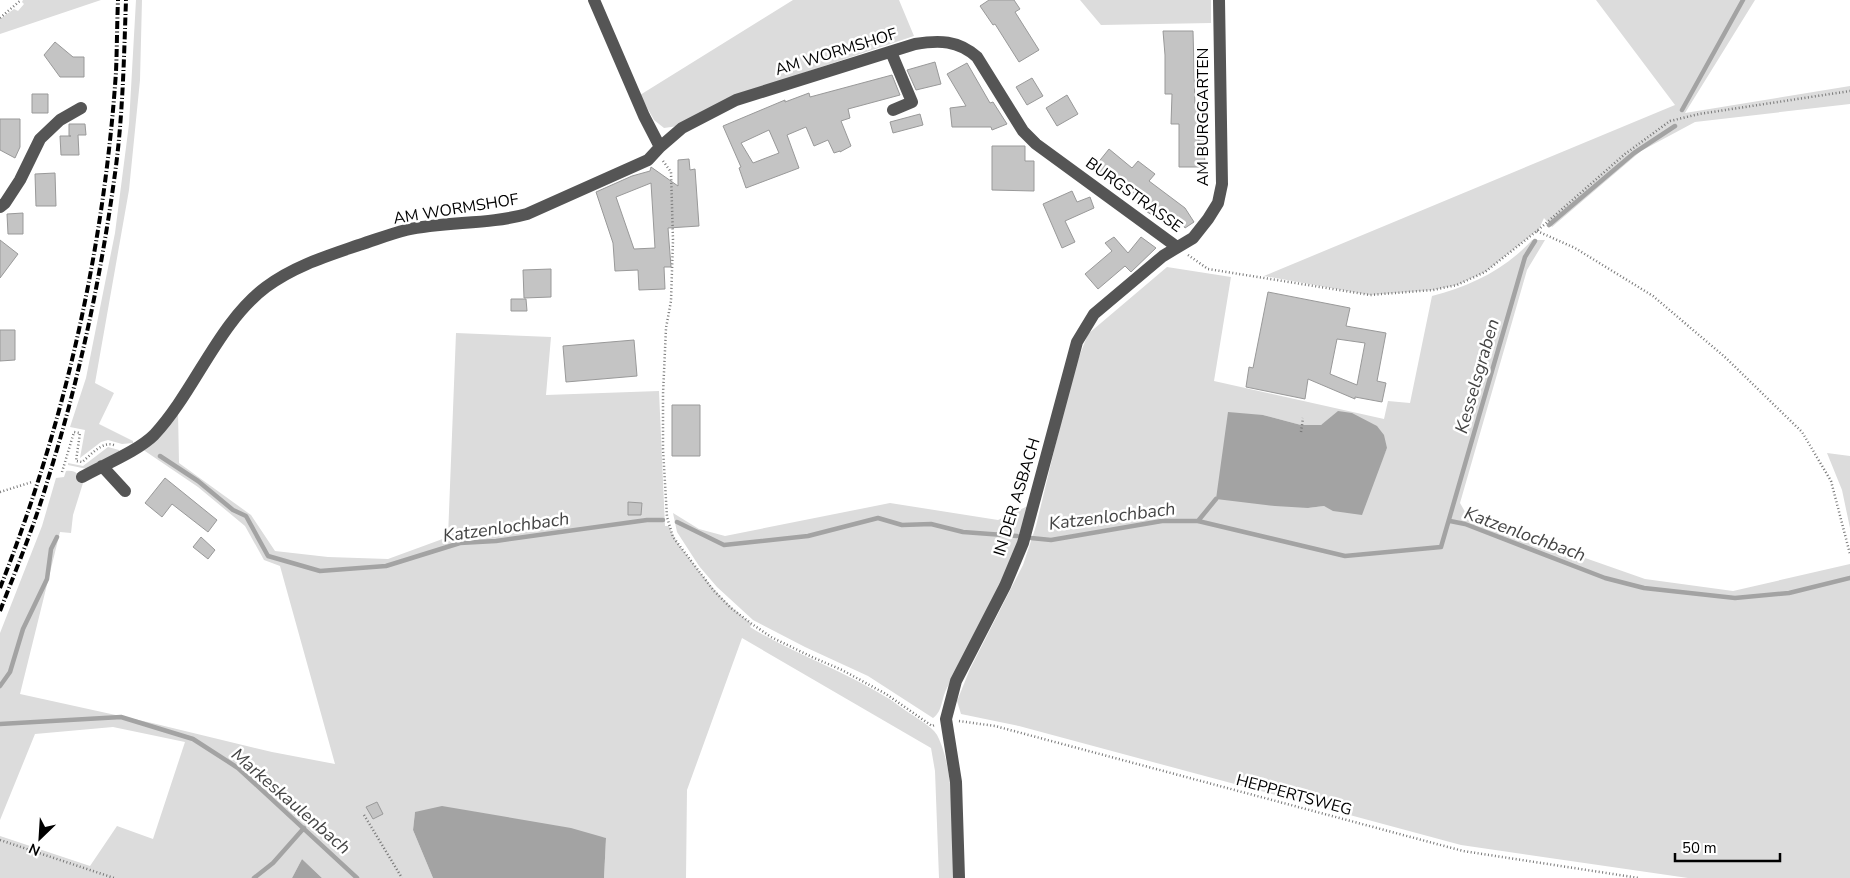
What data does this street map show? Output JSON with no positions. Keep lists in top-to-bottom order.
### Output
{
  "streets": {
    "street": [
      "AM WORMSHOF",
      "AM BURGGARTEN",
      "BURGSTRASSE",
      "IN DER ASBACH"
    ],
    "path": ["HEPPERTSWEG"]
  },
  "crossings": [
    ["AM WORMSHOF", "BURGSTRASSE"],
    ["AM WORMSHOF", "HEPPERTSWEG"],
    ["AM BURGGARTEN", "BURGSTRASSE"],
    ["AM BURGGARTEN", "IN DER ASBACH"],
    ["BURGSTRASSE", "IN DER ASBACH"],
    ["IN DER ASBACH", "HEPPERTSWEG"]
  ],
  "water": ["Kesselsgraben", "Katzenlochbach", "Markeskaulenbach"],
  "scale_bar": "50 m",
  "north": "bottom left"
}
